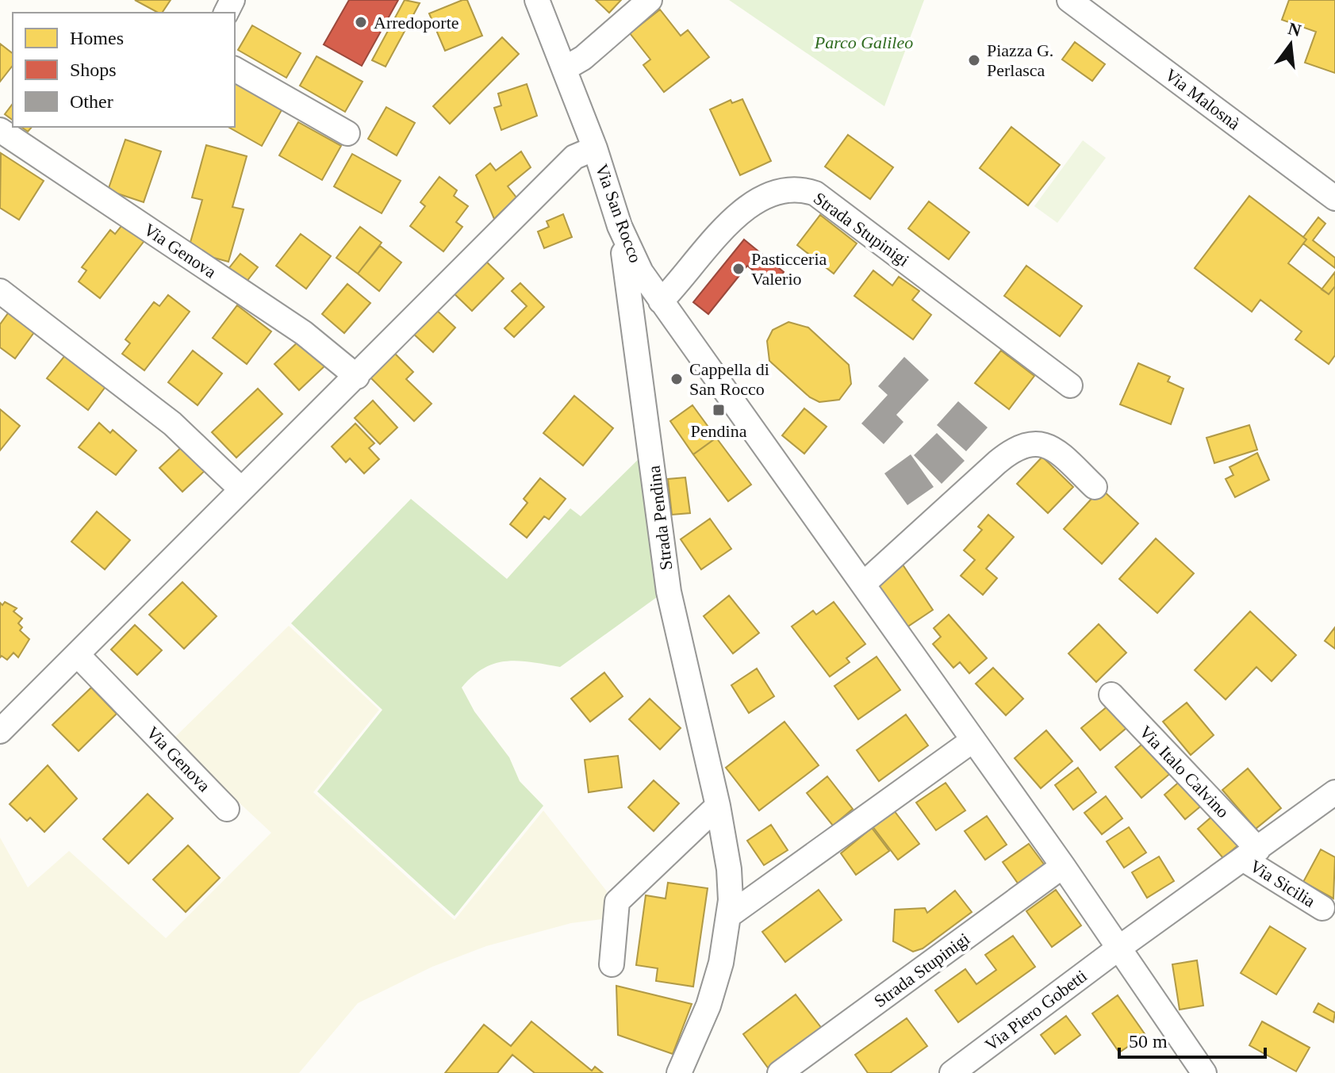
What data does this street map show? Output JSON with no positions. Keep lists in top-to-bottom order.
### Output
{
  "streets": {
    "street": [
      "Via Malosnà",
      "Via San Rocco",
      "Strada Stupinigi",
      "Via Genova",
      "Strada Pendina",
      "Via Italo Calvino",
      "Via Sicilia",
      "Via Piero Gobetti"
    ]
  },
  "crossings": [
    ["Via San Rocco", "Strada Stupinigi"],
    ["Via San Rocco", "Strada Pendina"],
    ["Via Italo Calvino", "Via Sicilia"]
  ],
  "parks": ["Parco Galileo"],
  "places": {
    "other": [
      "Arredoporte",
      "Piazza G. Perlasca",
      "Pasticceria Valerio",
      "Cappella di San Rocco"
    ],
    "transit": ["Pendina"]
  },
  "legend": ["Homes", "Shops", "Other"],
  "scale_bar": "50 m",
  "north": "top"
}
